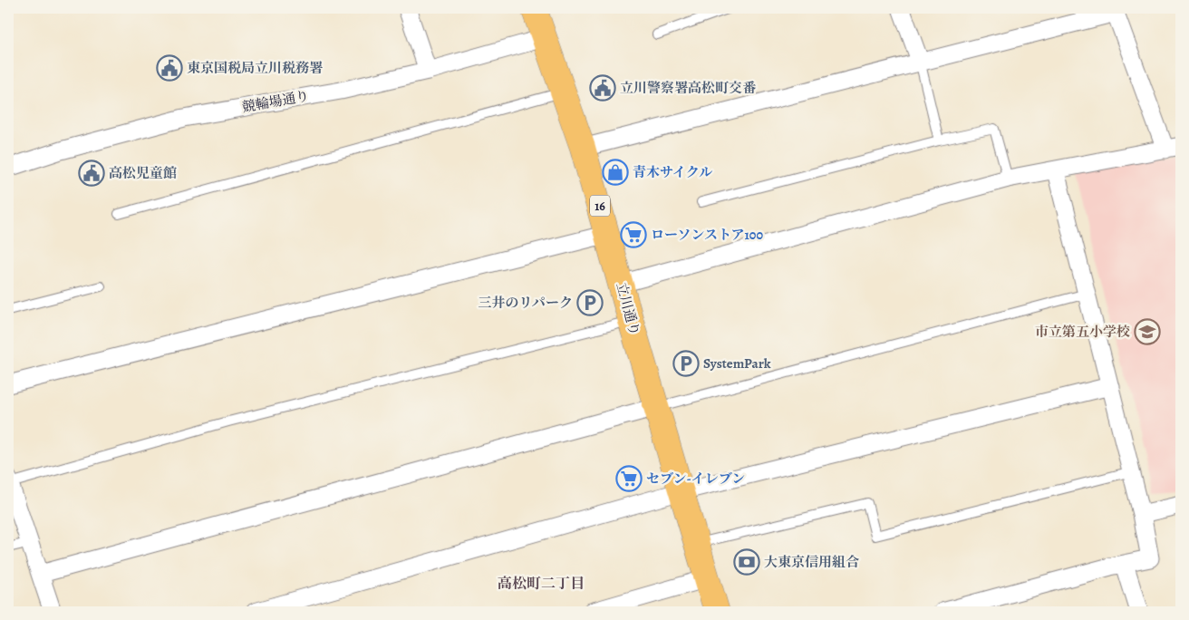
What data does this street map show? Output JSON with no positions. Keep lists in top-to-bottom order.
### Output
{
  "streets": {
    "main road": ["16", "立川通り"],
    "street": ["競輪場通り"]
  },
  "crossings": [
    ["競輪場通り", "立川通り"]
  ],
  "districts": ["高松町二丁目"],
  "places": {
    "public building": ["東京国税局立川税務署", "立川警察署高松町交番", "高松児童館"],
    "shop": ["青木サイクル"],
    "supermarket": ["ローソンストア100", "セブン-イレブン"],
    "parking": ["三井のリパーク", "SystemPark"],
    "school or university": ["市立第五小学校"],
    "bank": ["大東京信用組合"]
  }
}
